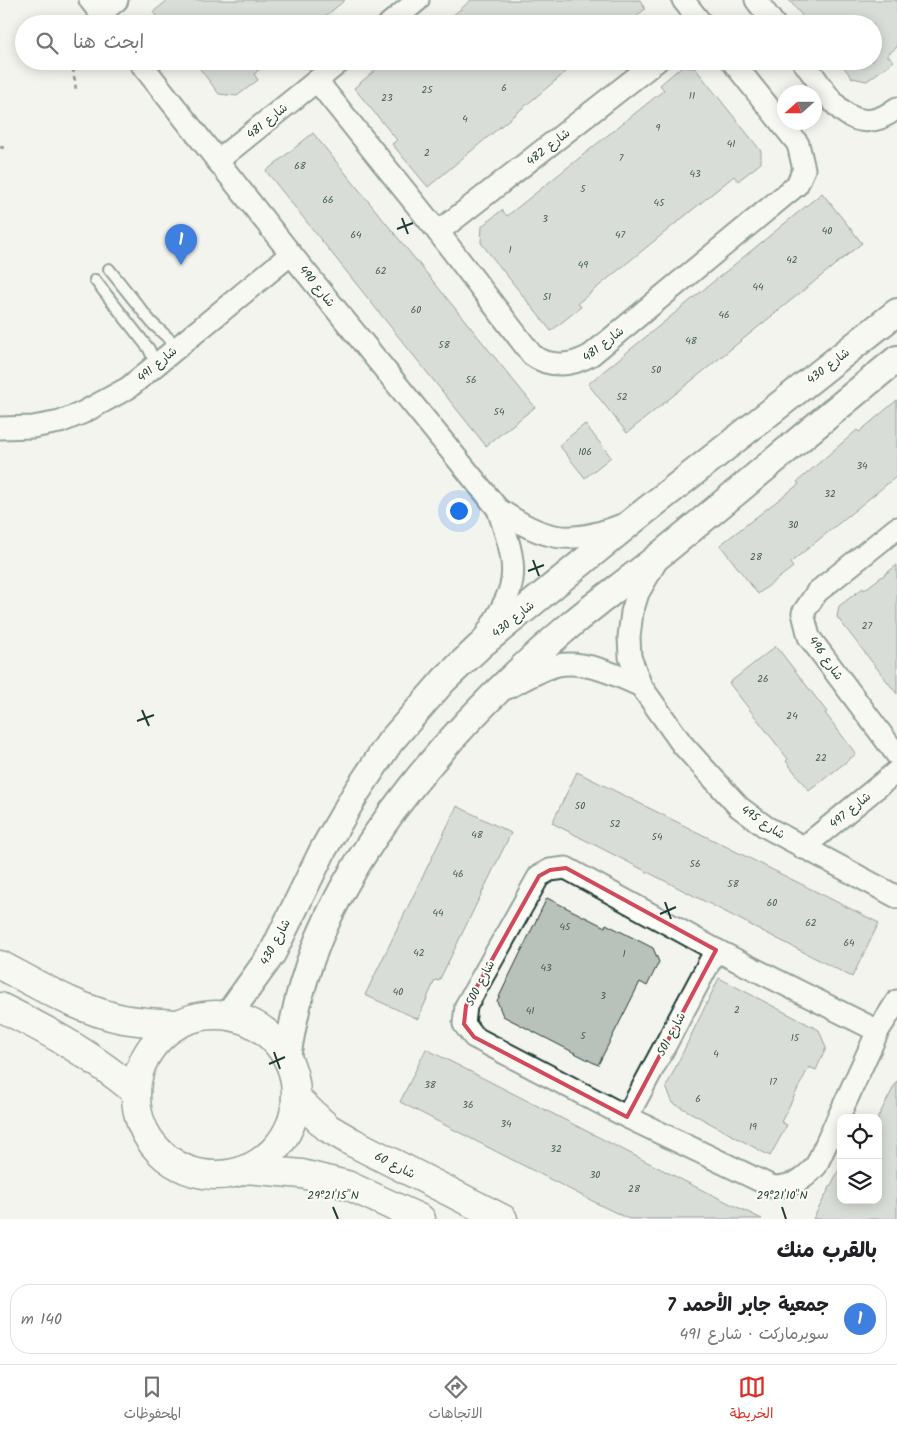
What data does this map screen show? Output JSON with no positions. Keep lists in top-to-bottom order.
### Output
{
  "streets": {
    "main road": ["شارع 60"],
    "street": [
      "شارع 481",
      "شارع 482",
      "شارع 490",
      "شارع 491",
      "شارع 430",
      "شارع 496",
      "شارع 497",
      "شارع 495",
      "شارع 500",
      "شارع 501"
    ]
  },
  "crossings": [
    ["شارع 481", "شارع 482"],
    ["شارع 481", "شارع 490"],
    ["شارع 490", "شارع 491"],
    ["شارع 490", "شارع 430"],
    ["شارع 430", "شارع 60"],
    ["شارع 497", "شارع 495"],
    ["شارع 500", "شارع 501"]
  ],
  "house_numbers": [
    "6",
    "25",
    "11",
    "23",
    "4",
    "9",
    "41",
    "2",
    "7",
    "68",
    "43",
    "5",
    "66",
    "45",
    "3",
    "40",
    "64",
    "47",
    "1",
    "42",
    "49",
    "62",
    "44",
    "51",
    "60",
    "46",
    "48",
    "58",
    "50",
    "56",
    "52",
    "54",
    "106",
    "34",
    "32",
    "30",
    "28",
    "27",
    "26",
    "24",
    "22",
    "50",
    "52",
    "48",
    "54",
    "56",
    "46",
    "58",
    "60",
    "44",
    "62",
    "45",
    "64",
    "42",
    "1",
    "43",
    "40",
    "3",
    "2",
    "41",
    "5",
    "15",
    "4",
    "17",
    "38",
    "6",
    "36",
    "34",
    "19",
    "32",
    "30",
    "28"
  ],
  "north": "left",
  "page": {
    "search": "ابحث هنا",
    "pins": "1",
    "heading": "بالقرب منك",
    "list": [
      {
        "mark": "1",
        "name": "جمعية جابر الأحمد 7",
        "note": "سوبرماركت · شارع 491",
        "value": "140 m"
      }
    ],
    "nav": ["الخريطة", "الاتجاهات", "المحفوظات"]
  },
  "coordinates": ["29°21'15\"N", "29°21'10\"N"]
}
